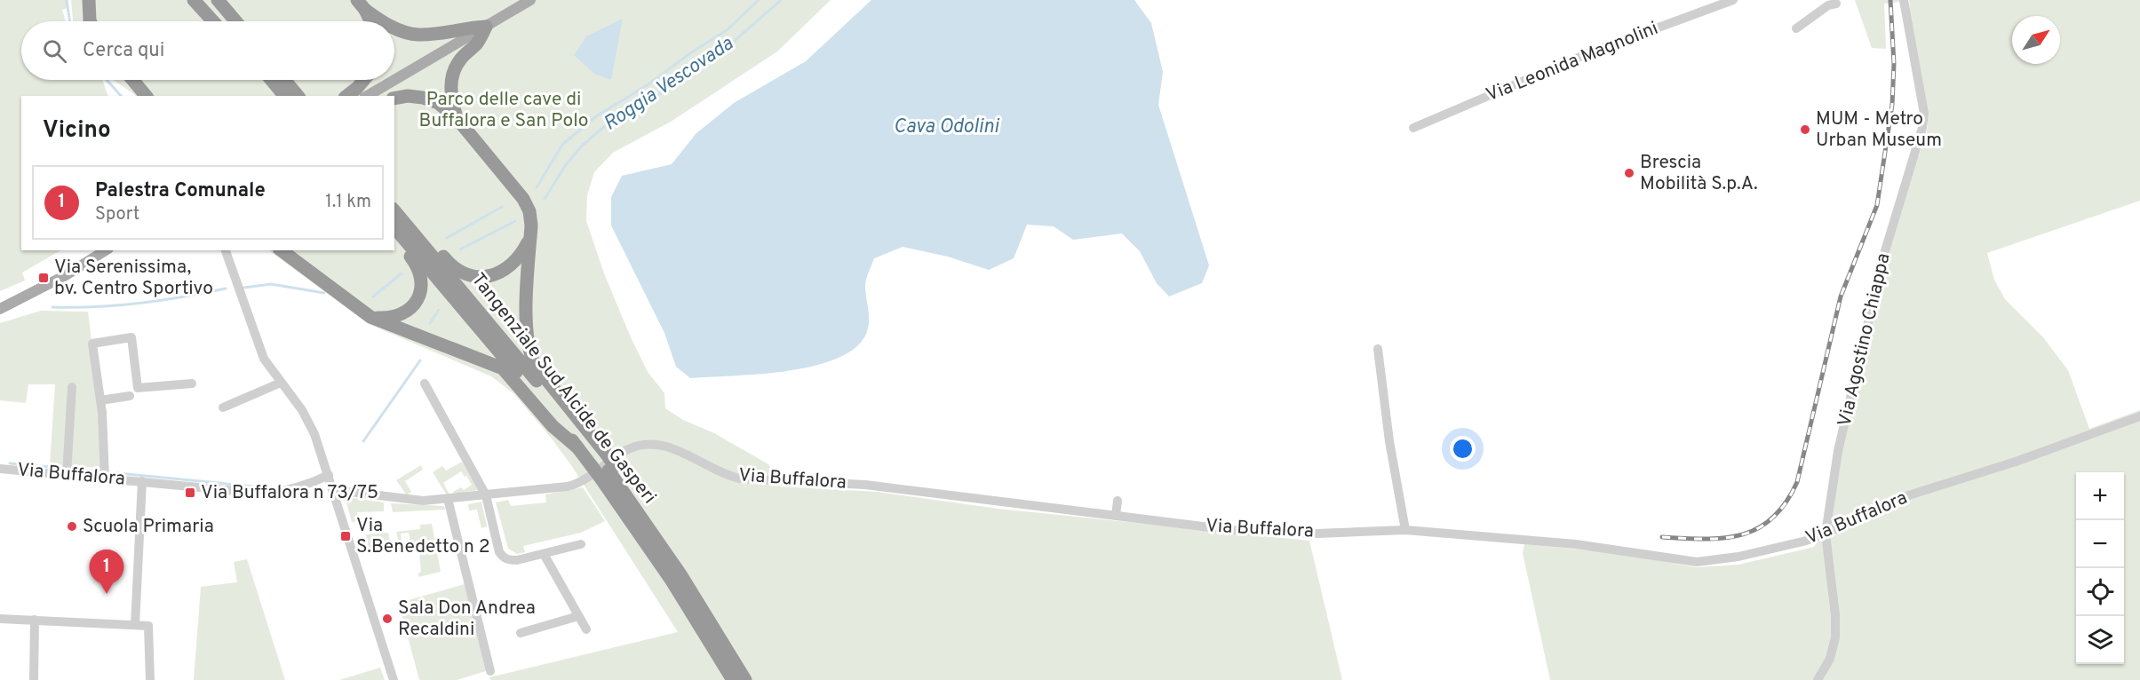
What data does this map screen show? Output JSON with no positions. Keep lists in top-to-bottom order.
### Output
{
  "streets": {
    "highway": ["Tangenziale Sud Alcide de Gasperi"],
    "street": ["Via Leonida Magnolini", "Via Agostino Chiappa", "Via Buffalora"]
  },
  "crossings": [
    ["Via Agostino Chiappa", "Via Buffalora"]
  ],
  "water": ["Roggia Vescovada", "Cava Odolini"],
  "parks": ["Parco delle cave di Buffalora e San Polo"],
  "places": {
    "other": [
      "MUM - Metro Urban Museum",
      "Brescia Mobilità S.p.A.",
      "Scuola Primaria",
      "Sala Don Andrea Recaldini"
    ],
    "transit": ["Via Serenissima, bv. Centro Sportivo", "Via Buffalora n 73/75", "Via S.Benedetto n 2"]
  },
  "north": "top right",
  "page": {
    "search": "Cerca qui",
    "heading": "Vicino",
    "list": [
      {
        "mark": "1",
        "name": "Palestra Comunale",
        "note": "Sport",
        "value": "1.1 km"
      }
    ],
    "map_buttons": ["+", "−"],
    "pins": "1"
  }
}
